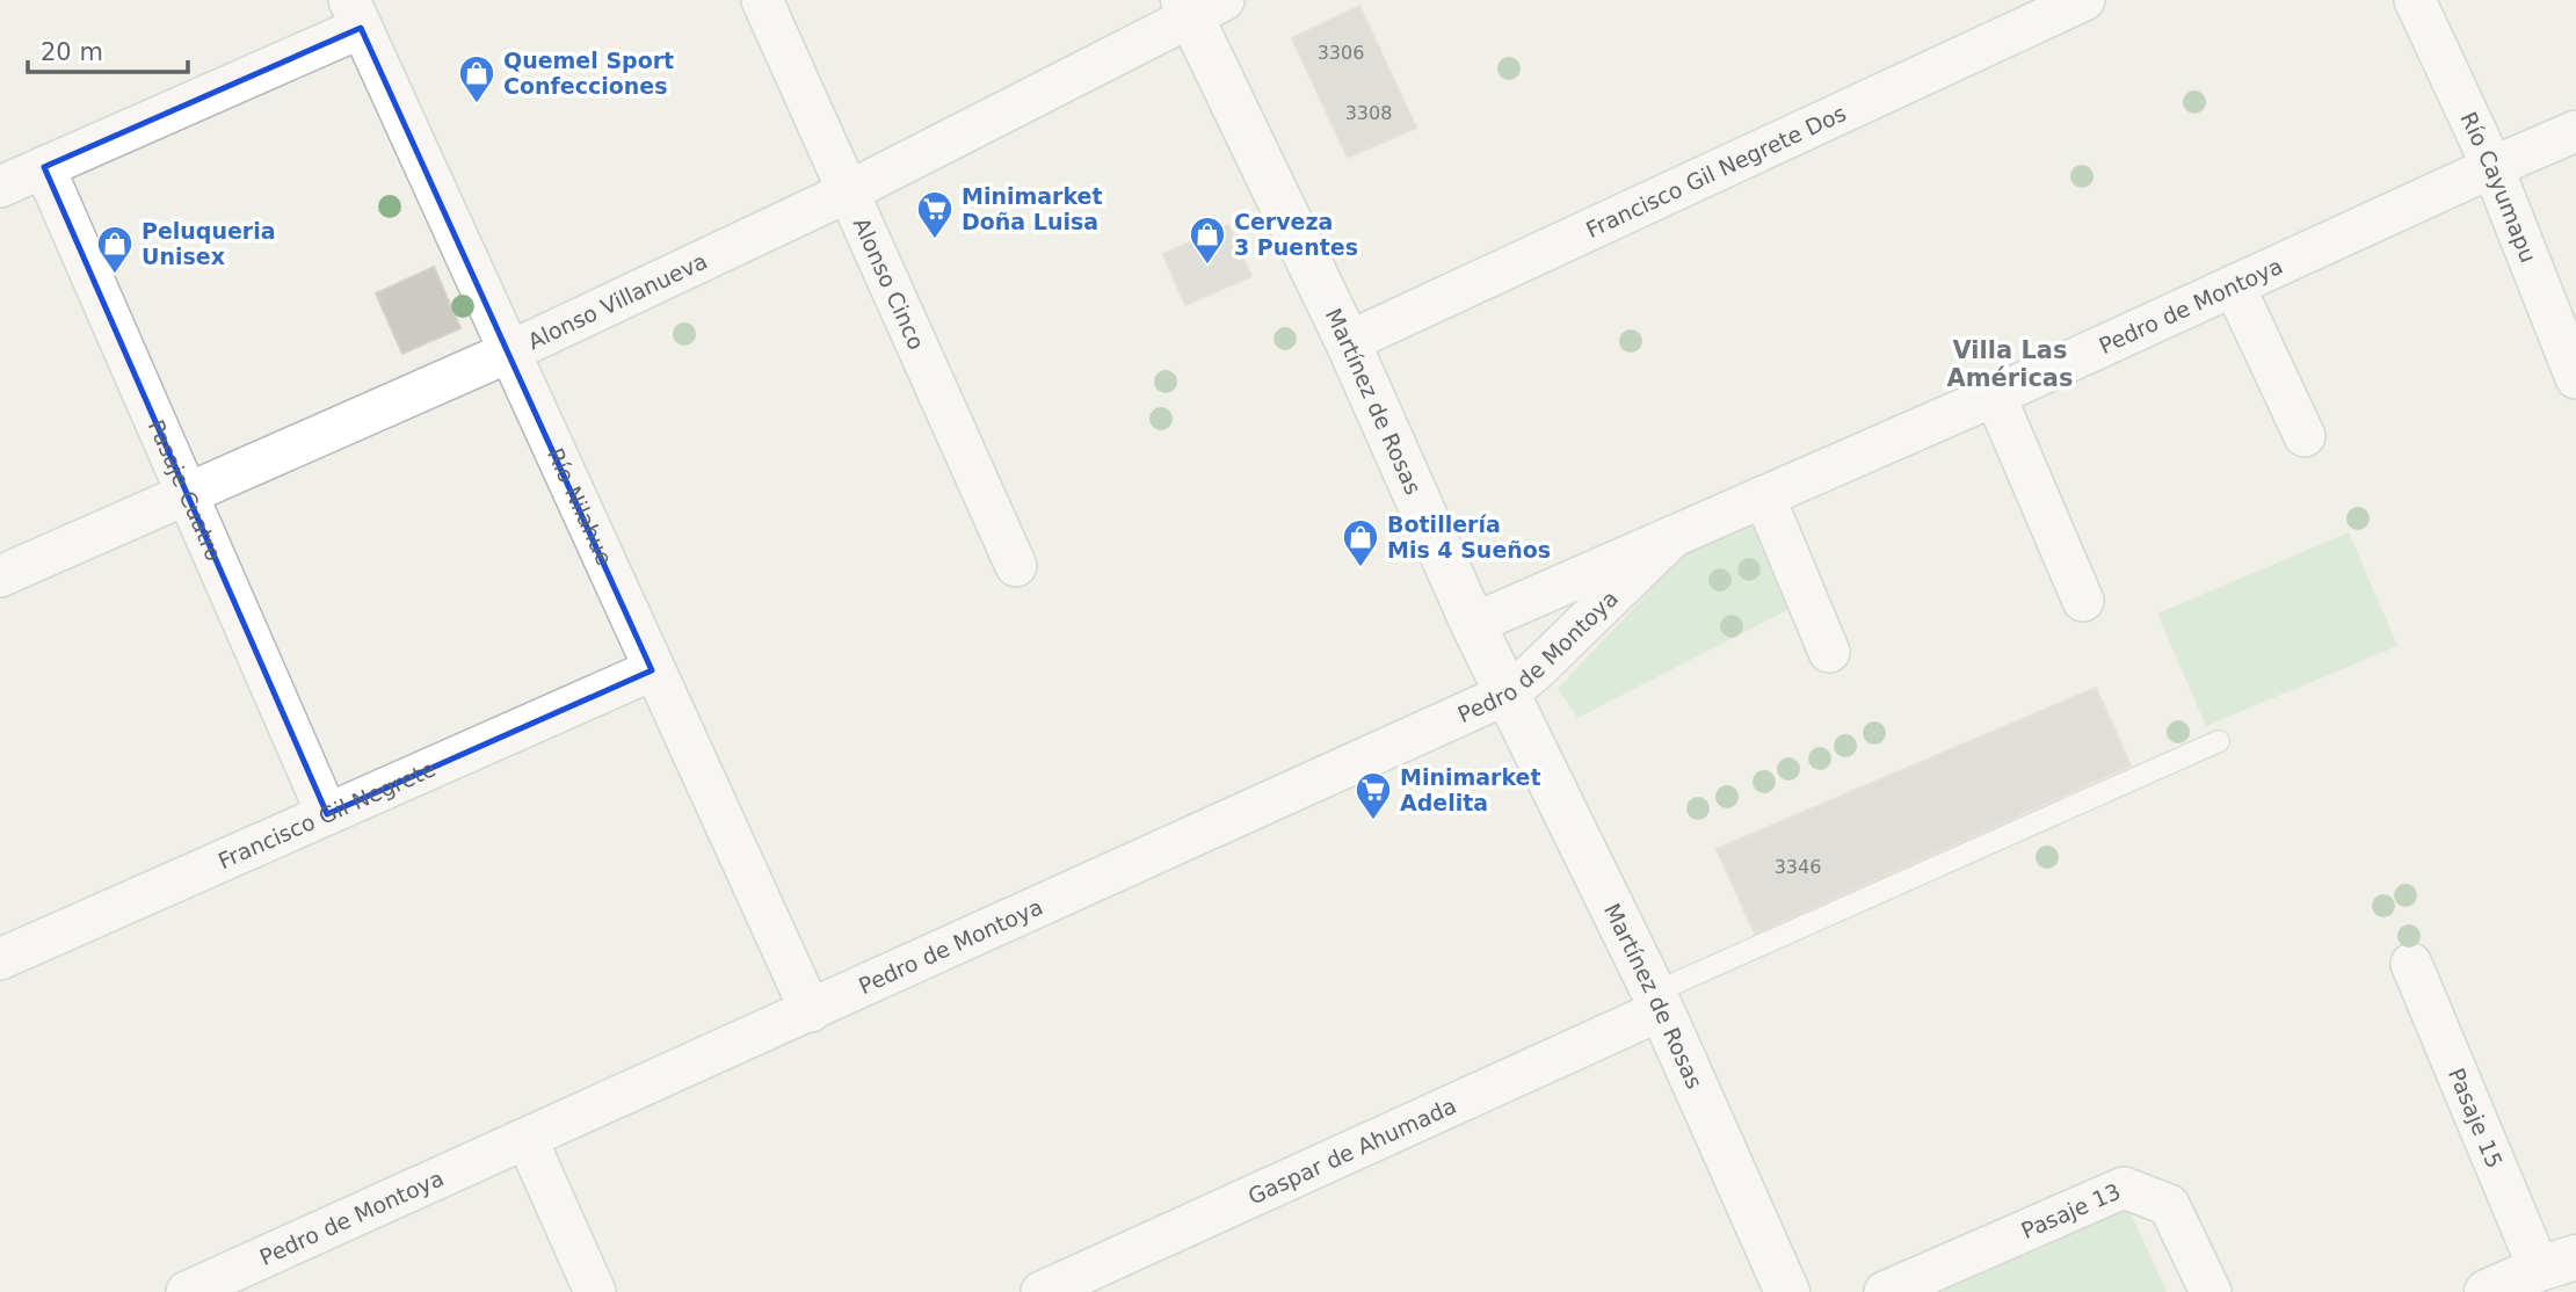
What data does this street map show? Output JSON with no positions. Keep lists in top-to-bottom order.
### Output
{
  "streets": {
    "street": [
      "Francisco Gil Negrete Dos",
      "Río Cayumapu",
      "Alonso Cinco",
      "Alonso Villanueva",
      "Pedro de Montoya",
      "Martínez de Rosas",
      "Pasaje Cuatro",
      "Río Nilahue",
      "Francisco Gil Negrete",
      "Pasaje 15",
      "Gaspar de Ahumada",
      "Pasaje 13"
    ]
  },
  "crossings": [
    ["Francisco Gil Negrete Dos", "Martínez de Rosas"],
    ["Río Cayumapu", "Pedro de Montoya"],
    ["Alonso Cinco", "Alonso Villanueva"],
    ["Alonso Villanueva", "Martínez de Rosas"],
    ["Alonso Villanueva", "Pasaje Cuatro"],
    ["Alonso Villanueva", "Río Nilahue"],
    ["Pedro de Montoya", "Martínez de Rosas"],
    ["Pedro de Montoya", "Río Nilahue"],
    ["Martínez de Rosas", "Gaspar de Ahumada"],
    ["Pasaje Cuatro", "Francisco Gil Negrete"],
    ["Río Nilahue", "Francisco Gil Negrete"]
  ],
  "districts": ["Villa Las Américas"],
  "places": {
    "shop": [
      "Quemel Sport Confecciones",
      "Cerveza 3 Puentes",
      "Peluqueria Unisex",
      "Botillería Mis 4 Sueños"
    ],
    "supermarket": ["Minimarket Doña Luisa", "Minimarket Adelita"]
  },
  "house_numbers": ["3306", "3308", "3346"],
  "scale_bar": "20 m"
}
